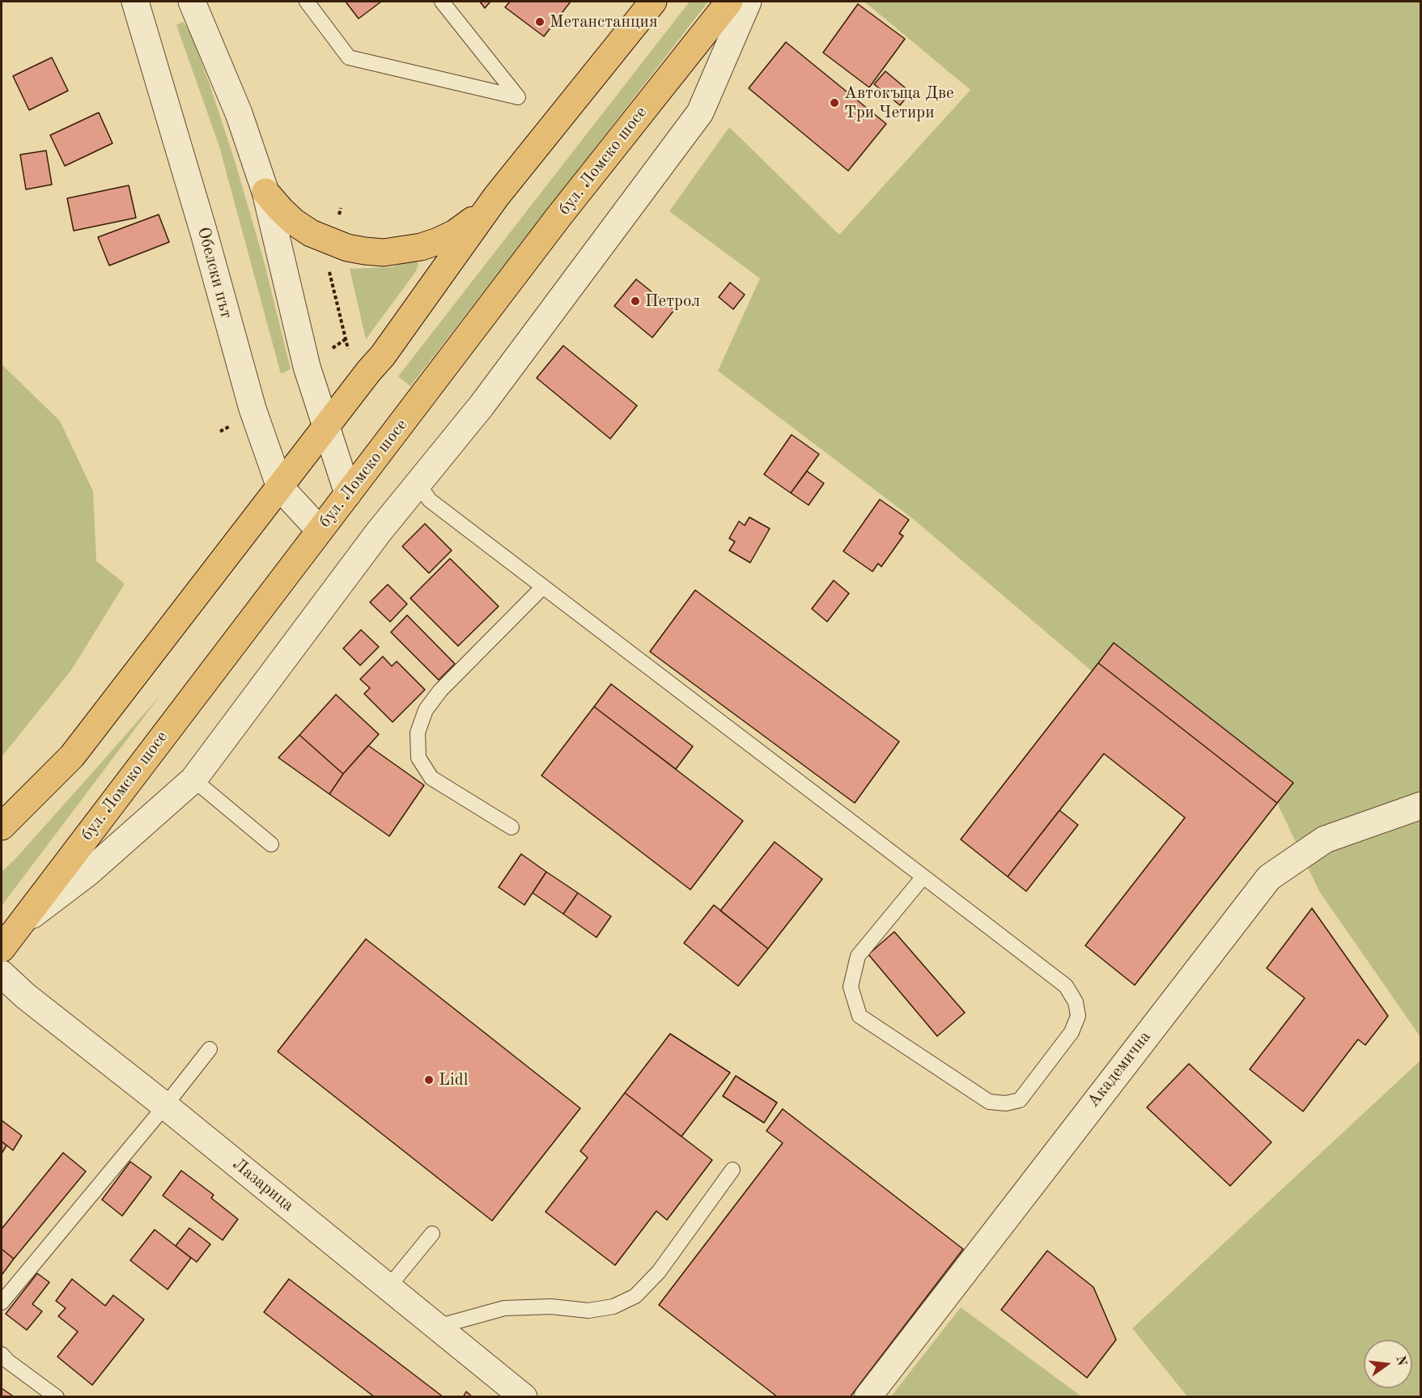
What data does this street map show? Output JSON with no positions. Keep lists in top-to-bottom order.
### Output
{
  "streets": {
    "main road": ["бул. Ломско шосе"],
    "street": ["Обелски път", "Академична", "Лазарица"]
  },
  "crossings": [
    ["бул. Ломско шосе", "Обелски път"]
  ],
  "places": [
    "Метанстанция",
    "Автокъща Две Три Четири",
    "Петрол",
    "Lidl"
  ],
  "north": "right"
}
